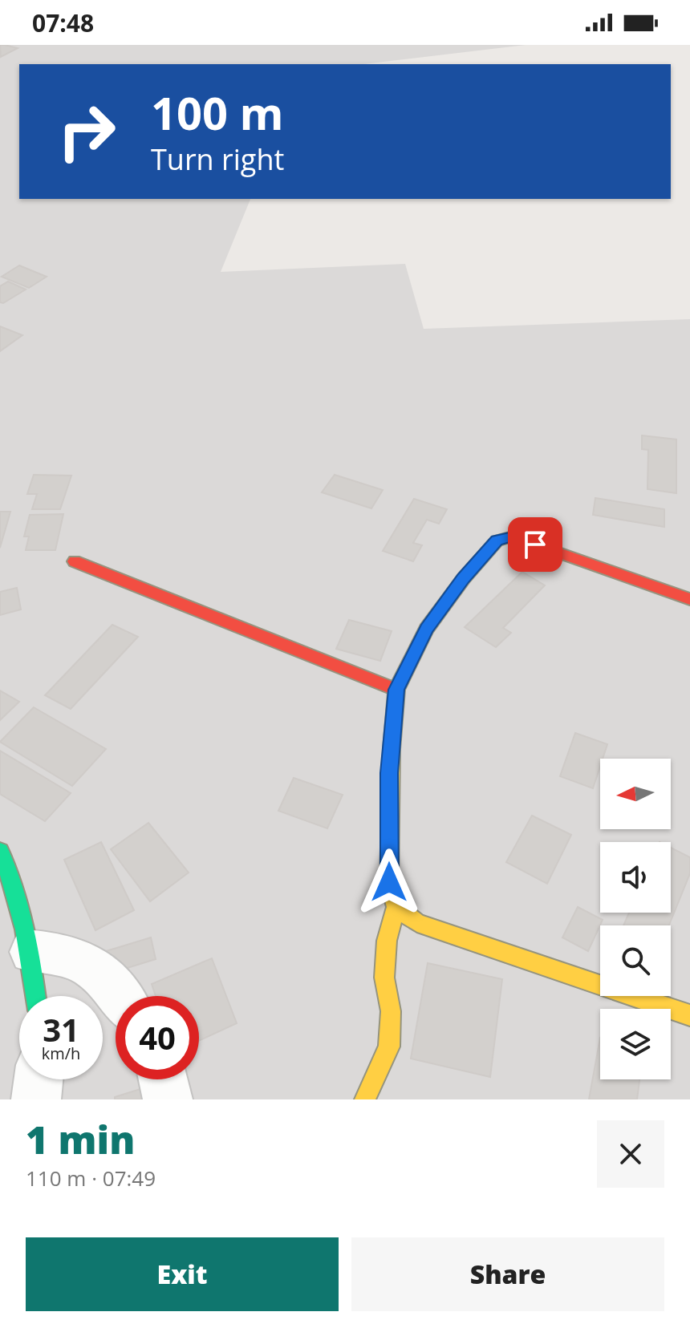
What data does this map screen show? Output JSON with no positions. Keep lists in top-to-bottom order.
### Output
{
  "north": "left",
  "page": {
    "status": "07:48",
    "turn": ["100 m", "Turn right"],
    "speed": "31 km/h",
    "limit": "40",
    "heading": ["1 min", "110 m · 07:49"],
    "buttons": ["Exit", "Share"]
  }
}
